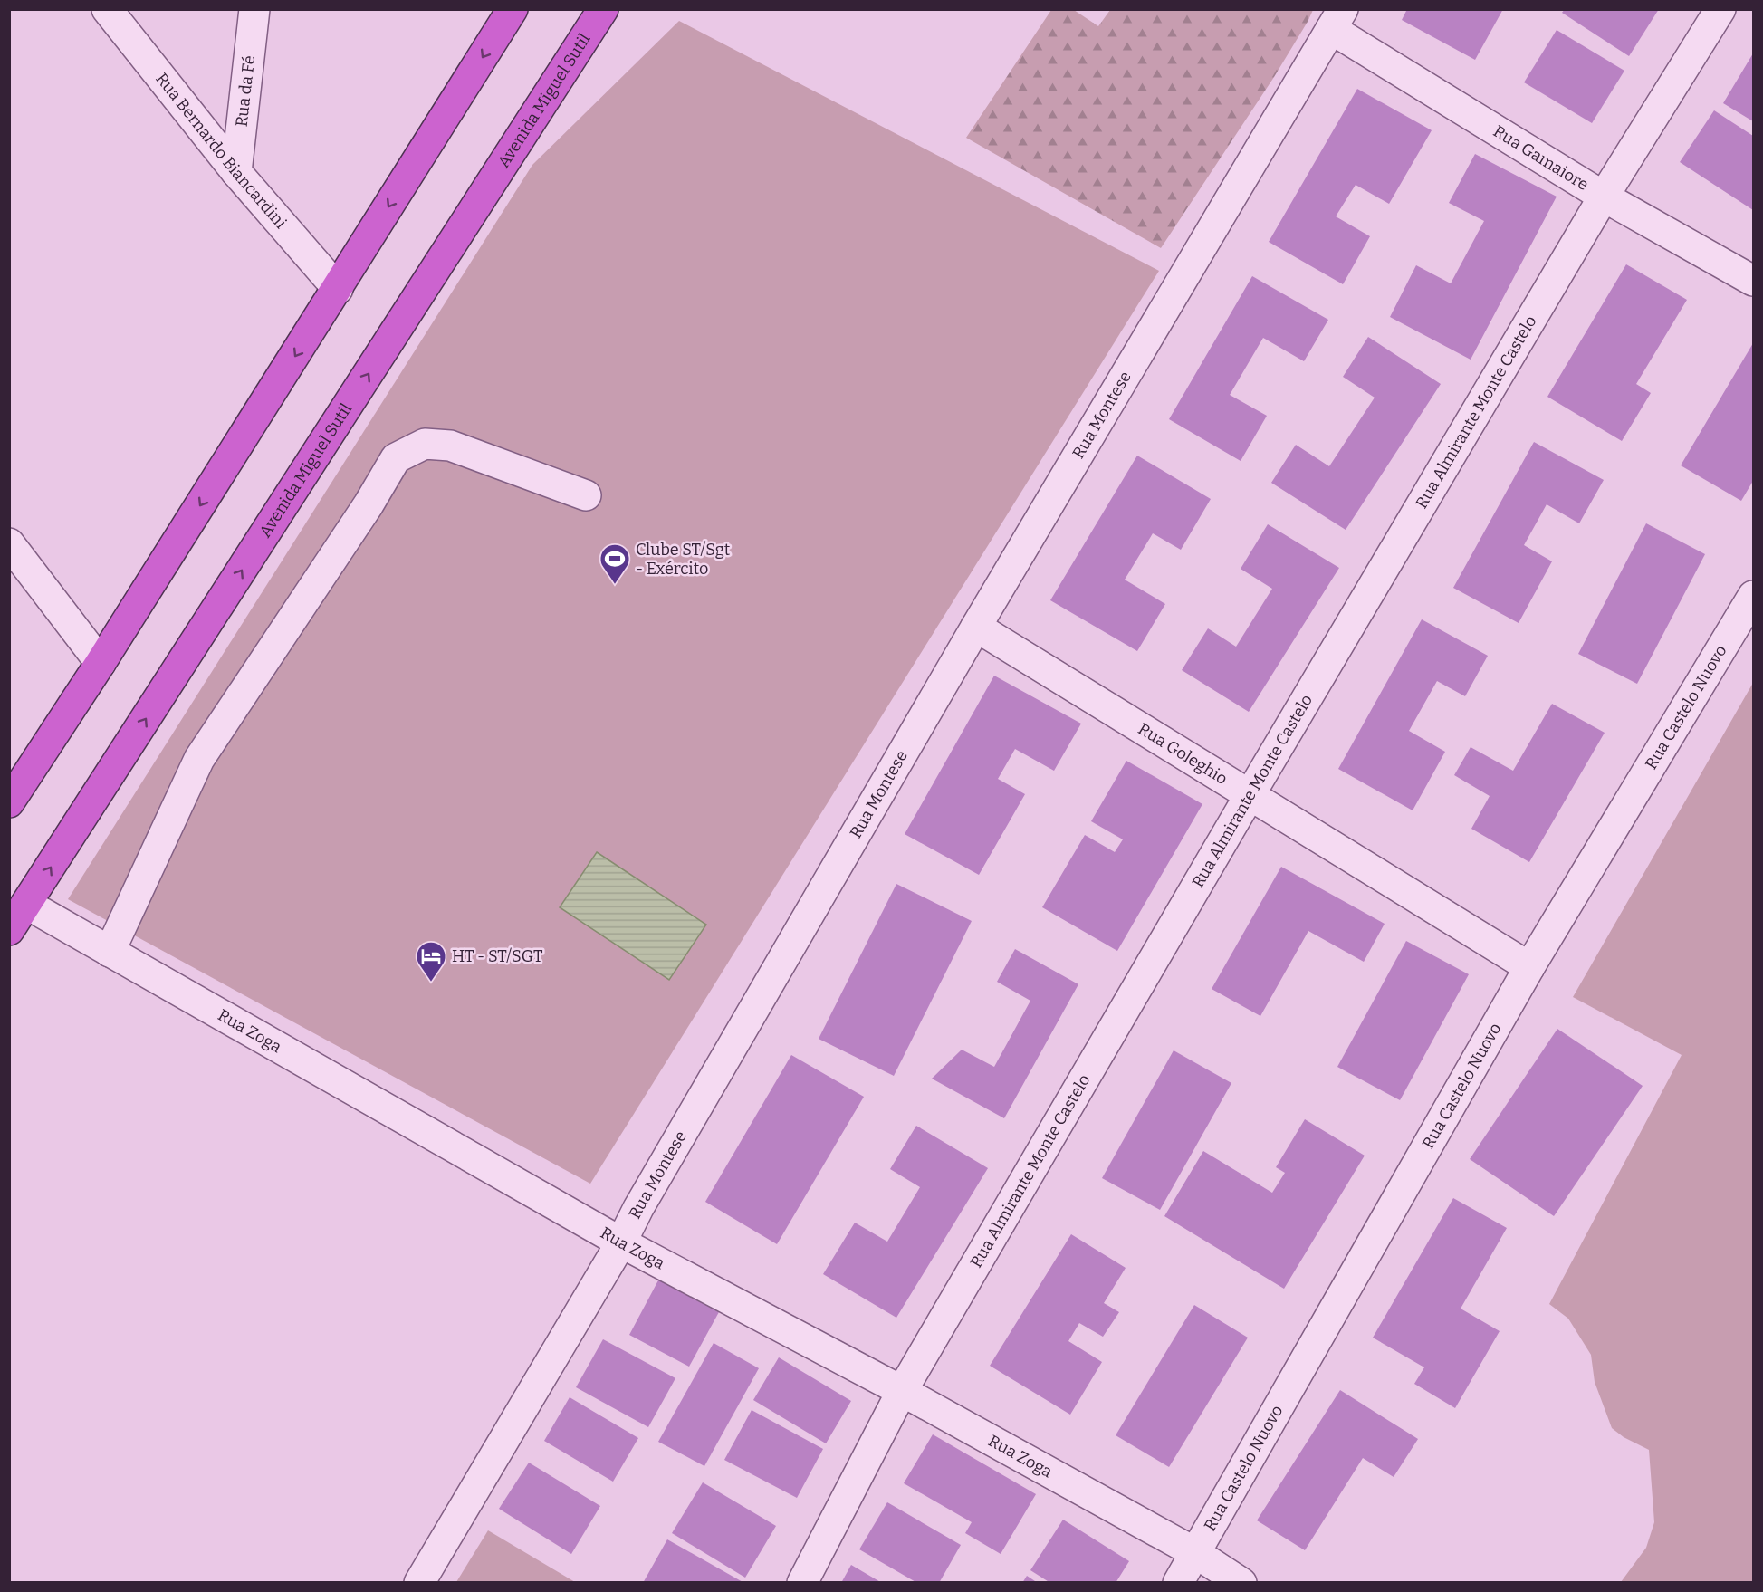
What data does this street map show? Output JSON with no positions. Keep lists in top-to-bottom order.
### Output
{
  "streets": {
    "highway": ["Avenida Miguel Sutil"],
    "street": [
      "Rua da Fé",
      "Rua Bernardo Biancardini",
      "Rua Gamaiore",
      "Rua Almirante Monte Castelo",
      "Rua Montese",
      "Rua Castelo Nuovo",
      "Rua Goleghio",
      "Rua Zoga"
    ]
  },
  "crossings": [
    ["Rua da Fé", "Rua Bernardo Biancardini"],
    ["Avenida Miguel Sutil", "Rua Zoga"],
    ["Rua Gamaiore", "Rua Almirante Monte Castelo"],
    ["Rua Gamaiore", "Rua Montese"],
    ["Rua Almirante Monte Castelo", "Rua Goleghio"],
    ["Rua Almirante Monte Castelo", "Rua Zoga"],
    ["Rua Montese", "Rua Goleghio"],
    ["Rua Montese", "Rua Zoga"],
    ["Rua Castelo Nuovo", "Rua Goleghio"],
    ["Rua Castelo Nuovo", "Rua Zoga"]
  ],
  "places": {
    "sports": ["Clube ST/Sgt - Exército"],
    "hotel": ["HT - ST/SGT"]
  }
}
